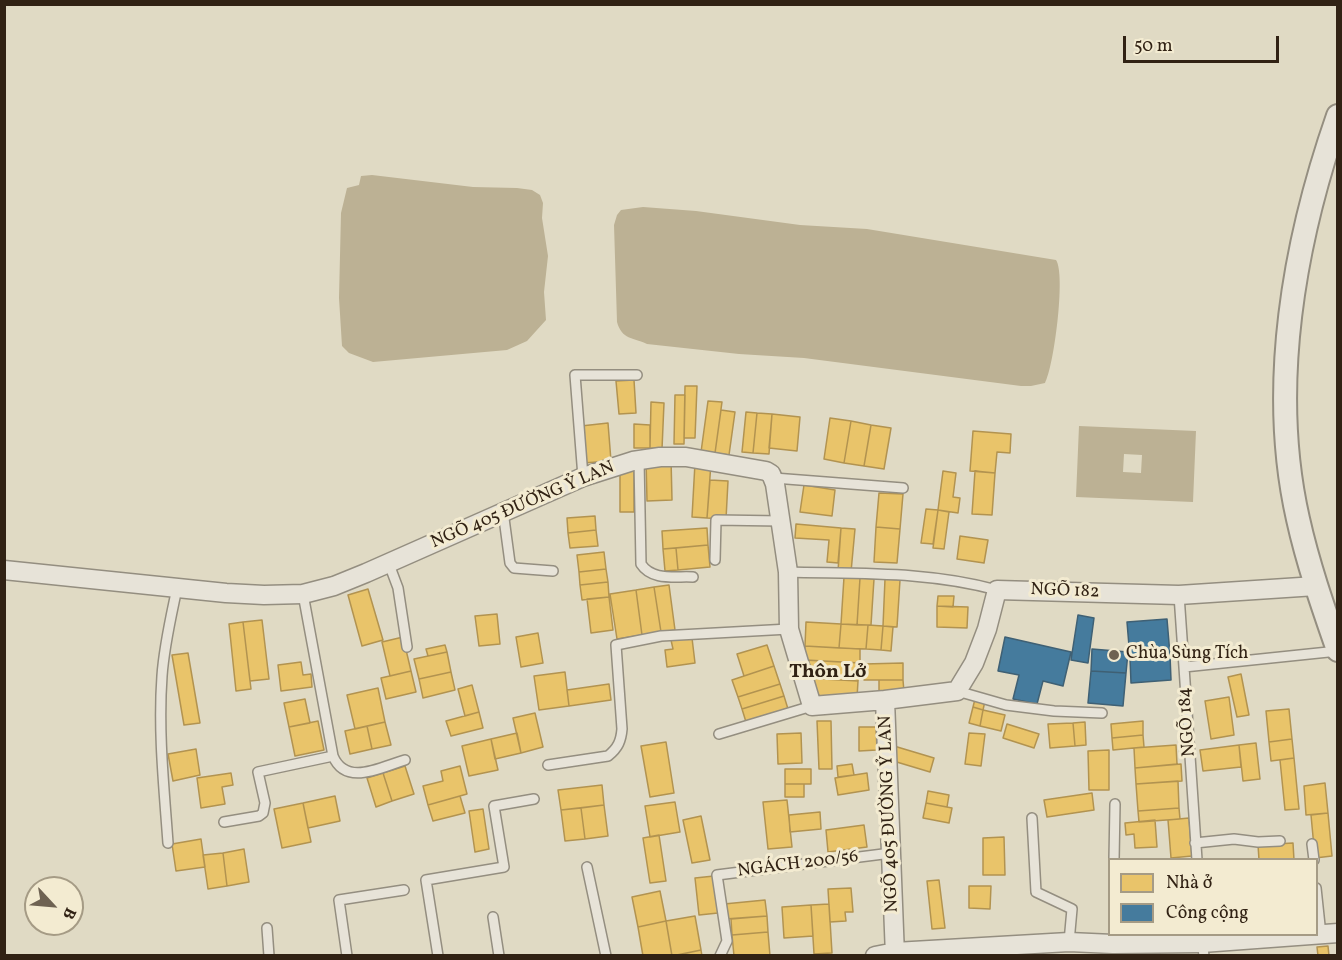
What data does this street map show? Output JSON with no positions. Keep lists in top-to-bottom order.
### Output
{
  "streets": {
    "street": ["NGÕ 405 ĐƯỜNG Ỷ LAN", "NGÕ 182"],
    "lane": ["NGÕ 184", "NGÁCH 200/56"]
  },
  "crossings": [
    ["NGÕ 405 ĐƯỜNG Ỷ LAN", "NGÁCH 200/56"]
  ],
  "districts": ["Thôn Lở"],
  "places": ["Chùa Sùng Tích"],
  "legend": ["Nhà ở", "Công cộng"],
  "scale_bar": "50 m",
  "north": "bottom right"
}
